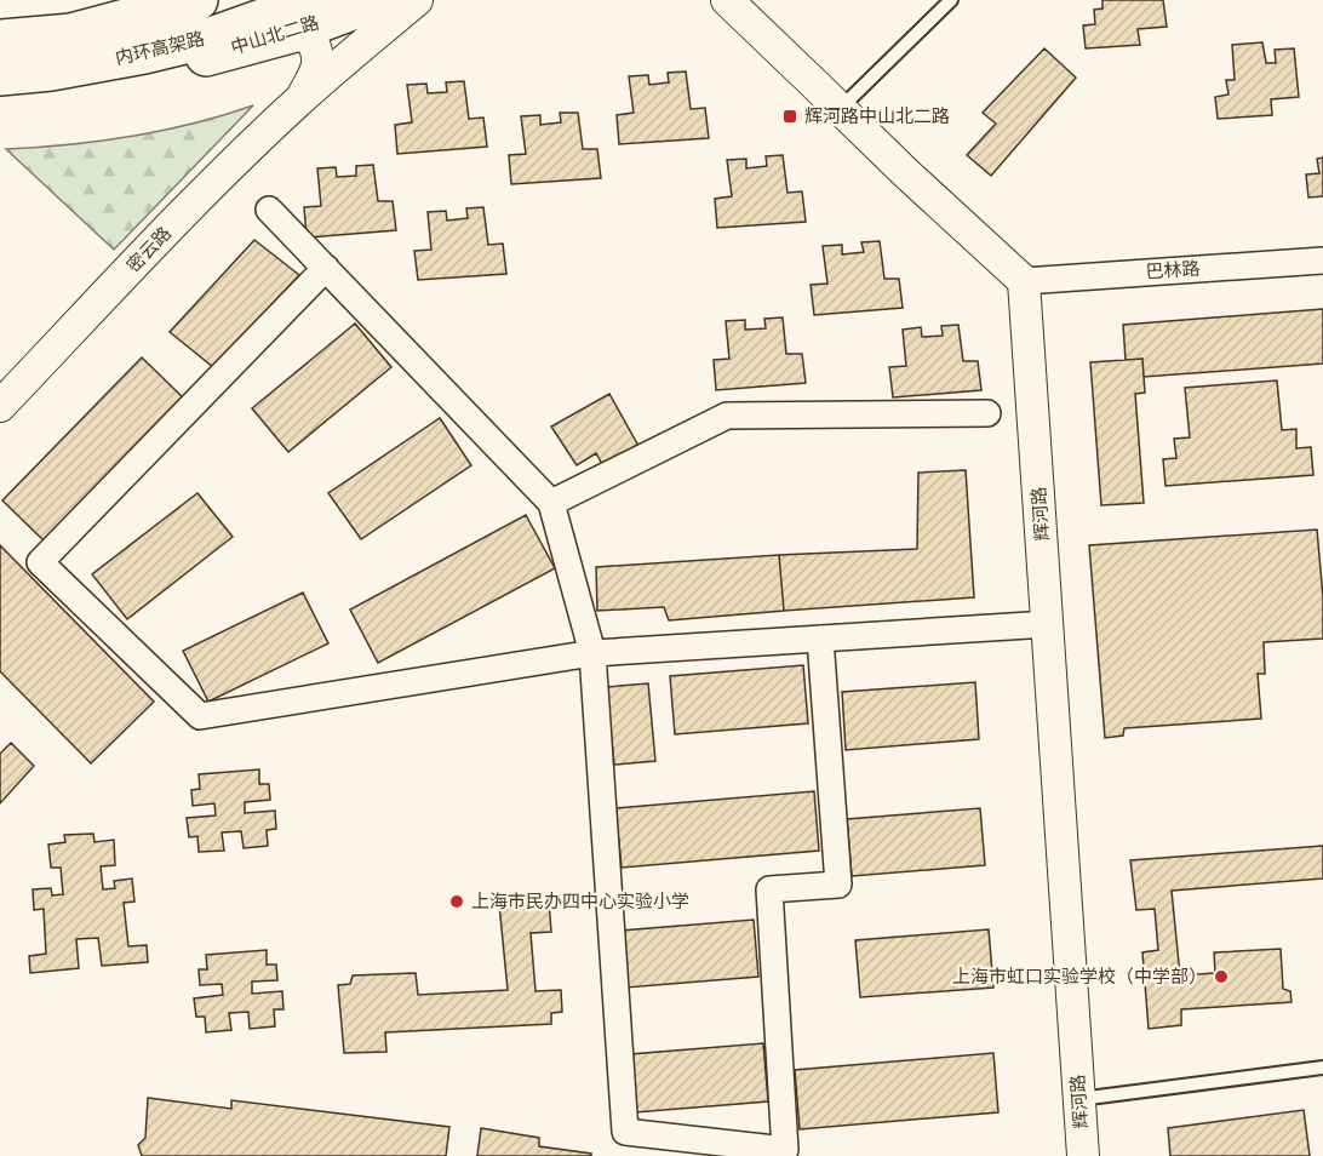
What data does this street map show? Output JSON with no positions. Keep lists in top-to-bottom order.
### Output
{
  "streets": {
    "main road": ["中山北二路", "内环高架路"],
    "street": ["密云路", "巴林路", "辉河路"]
  },
  "crossings": [
    ["中山北二路", "密云路"],
    ["巴林路", "辉河路"]
  ],
  "places": {
    "transit": ["辉河路中山北二路"],
    "other": ["上海市民办四中心实验小学", "上海市虹口实验学校（中学部）"]
  }
}
